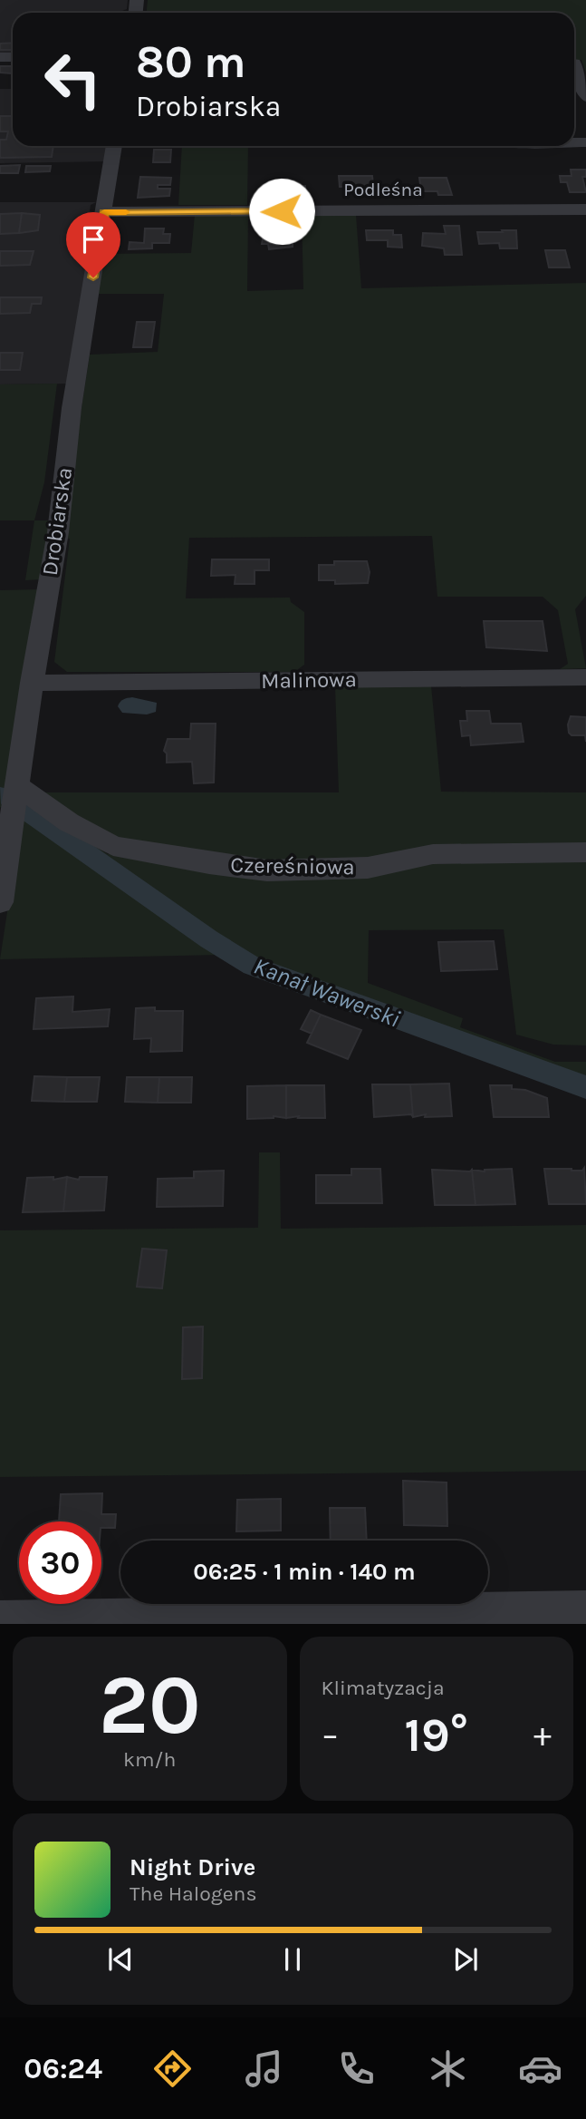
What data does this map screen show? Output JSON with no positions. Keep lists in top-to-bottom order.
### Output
{
  "streets": {
    "street": [
      "Podleśna",
      "Drobiarska",
      "Malinowa",
      "Czereśniowa"
    ]
  },
  "crossings": [
    ["Podleśna", "Drobiarska"],
    ["Drobiarska", "Malinowa"],
    ["Drobiarska", "Czereśniowa"]
  ],
  "water": ["Kanał Wawerski"],
  "page": {
    "turn": ["80 m", "Drobiarska"],
    "limit": "30",
    "trip": "06:25 · 1 min · 140 m",
    "tile": [
      ["20", "km/h"],
      "Klimatyzacja"
    ],
    "heat": ["−", "19°", "+"],
    "song": ["Night Drive", "The Halogens"],
    "tabs": "06:24"
  }
}
